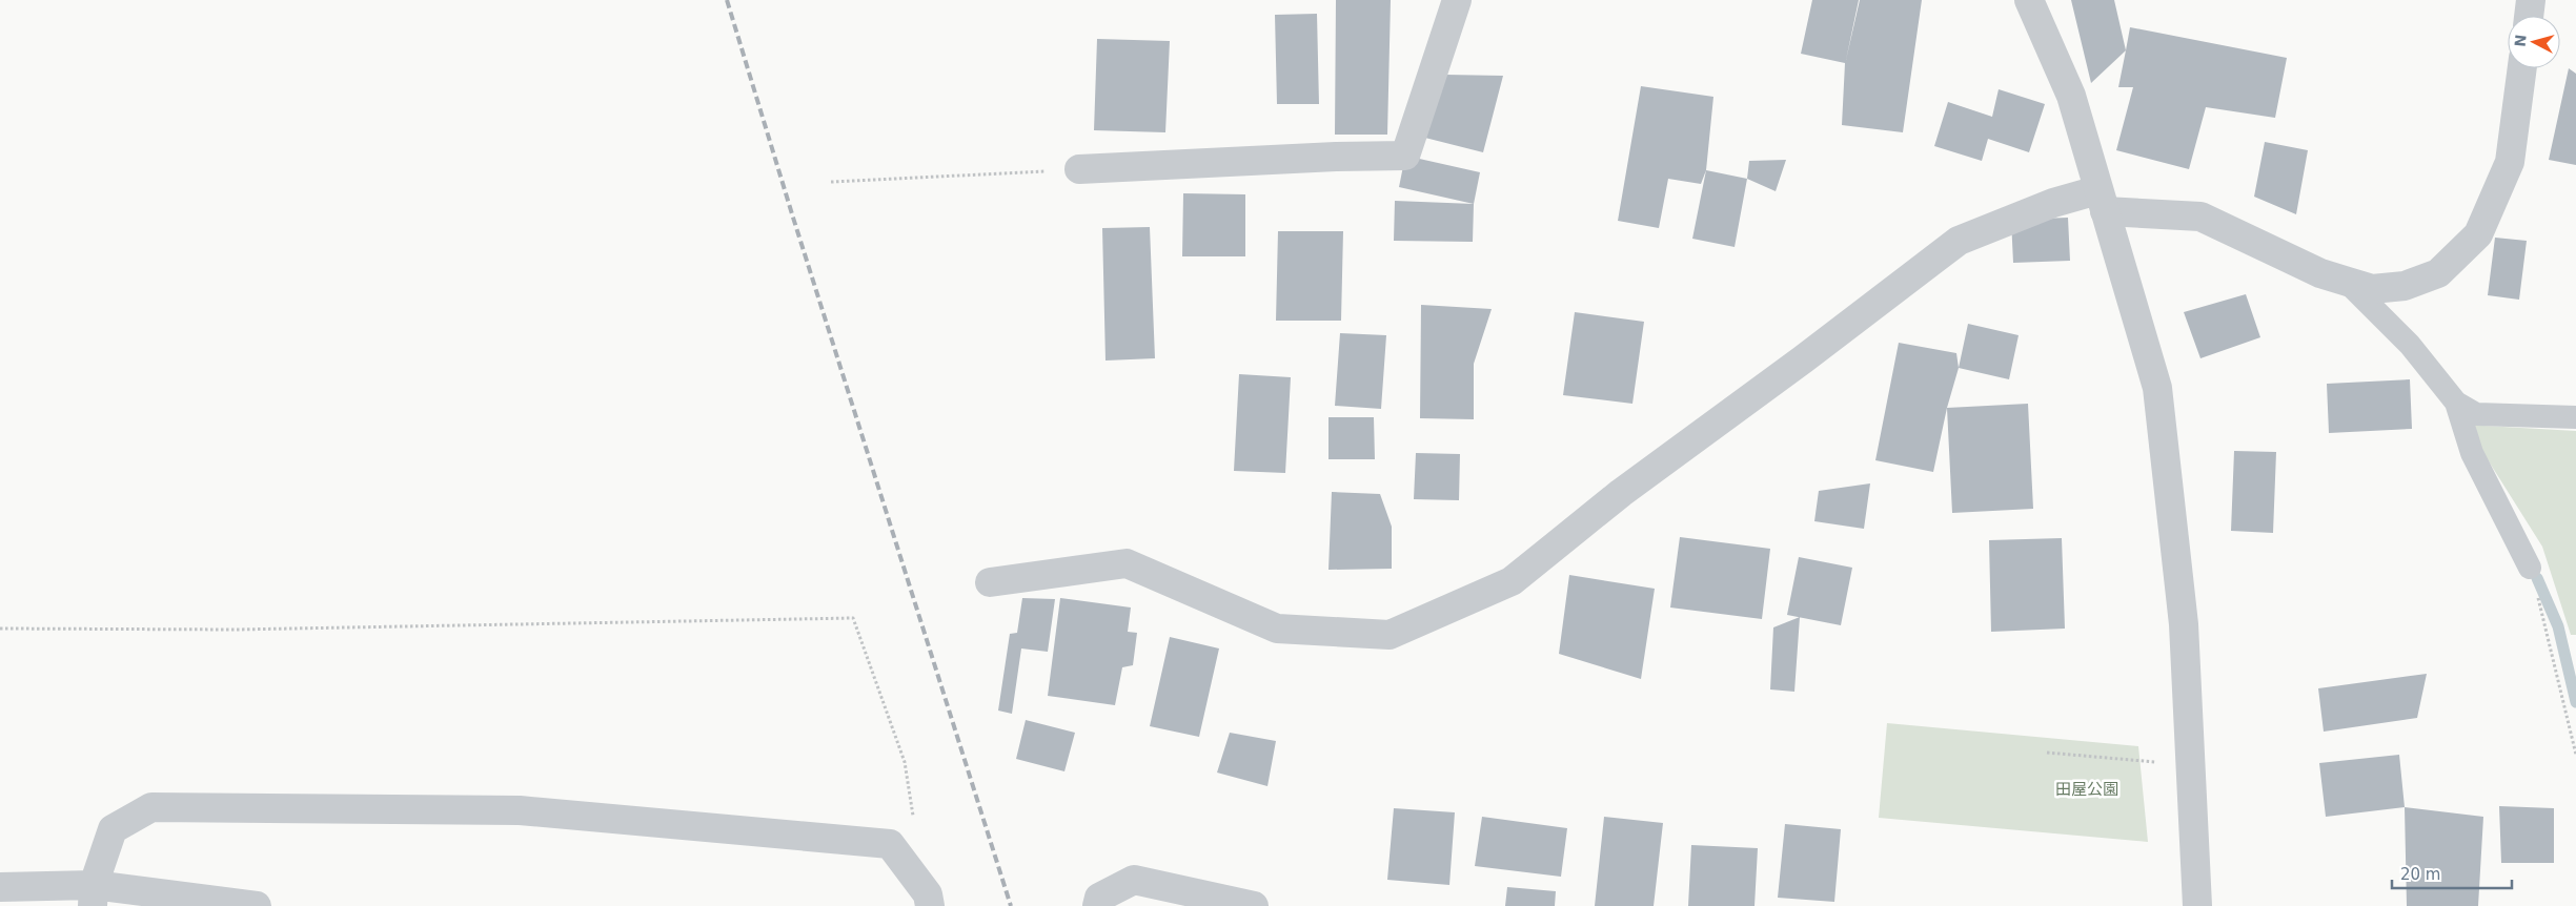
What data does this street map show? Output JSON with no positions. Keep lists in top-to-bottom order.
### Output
{
  "parks": ["田屋公園"],
  "scale_bar": "20 m",
  "north": "left"
}
